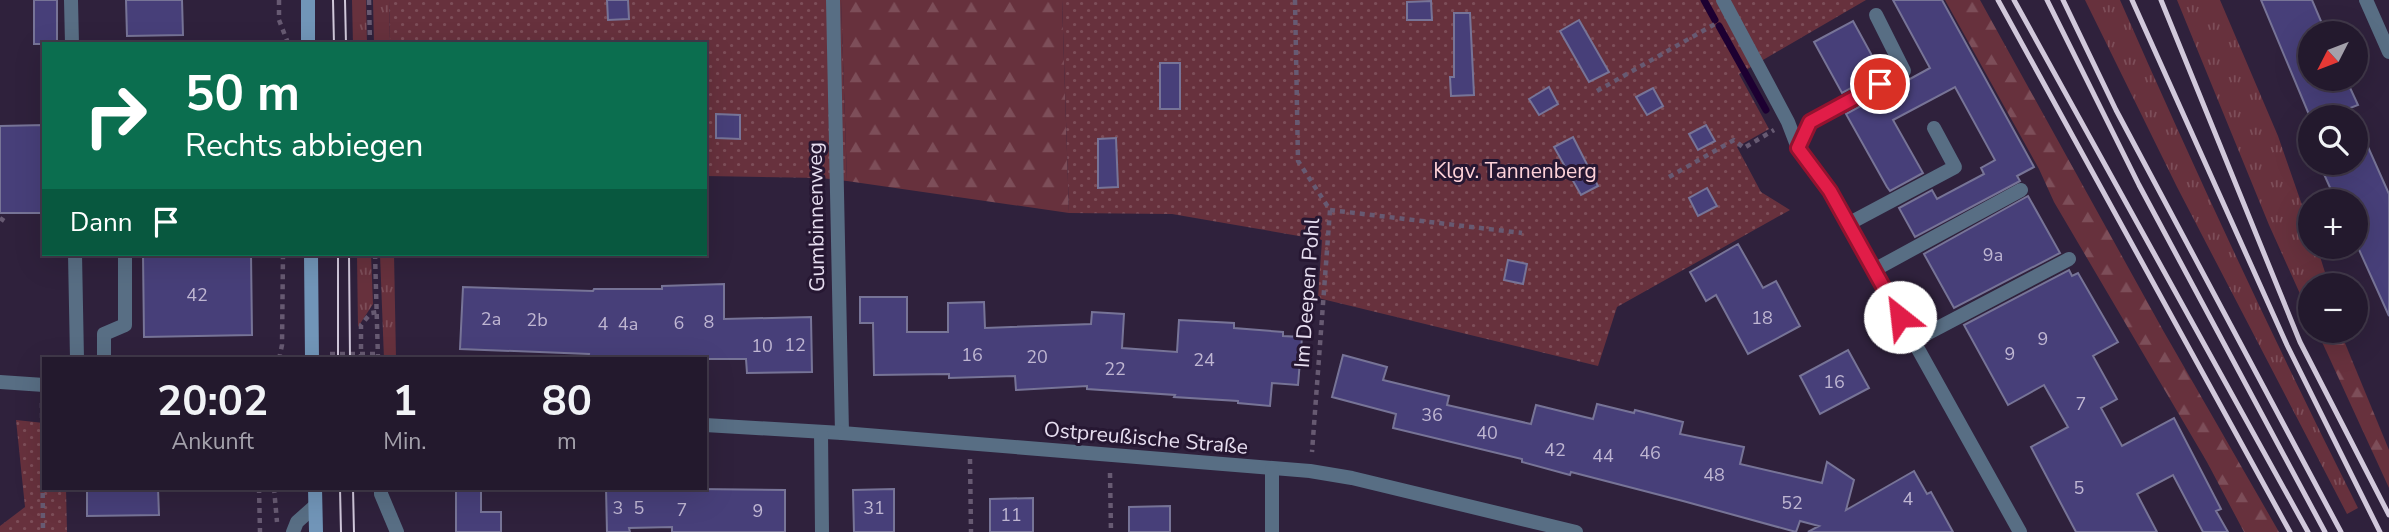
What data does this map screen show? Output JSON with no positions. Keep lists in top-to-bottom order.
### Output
{
  "streets": {
    "street": ["Gumbinnenweg", "Ostpreußische Straße"],
    "path": ["Im Deepen Pohl"]
  },
  "crossings": [
    ["Gumbinnenweg", "Ostpreußische Straße"],
    ["Im Deepen Pohl", "Ostpreußische Straße"]
  ],
  "parks": ["Klgv. Tannenberg"],
  "house_numbers": [
    "9a",
    "42",
    "18",
    "2a",
    "2b",
    "8",
    "6",
    "4",
    "4a",
    "9",
    "12",
    "10",
    "9",
    "16",
    "20",
    "24",
    "22",
    "16",
    "7",
    "36",
    "40",
    "42",
    "46",
    "44",
    "48",
    "5",
    "4",
    "52",
    "3",
    "5",
    "31",
    "7",
    "9",
    "11"
  ],
  "north": "bottom left",
  "page": {
    "map_buttons": ["+", "−"],
    "turn": ["50 m", "Rechts abbiegen"],
    "then": "Dann",
    "eta": [
      "20:02",
      "Ankunft",
      "1",
      "Min.",
      "80",
      "m"
    ]
  }
}
